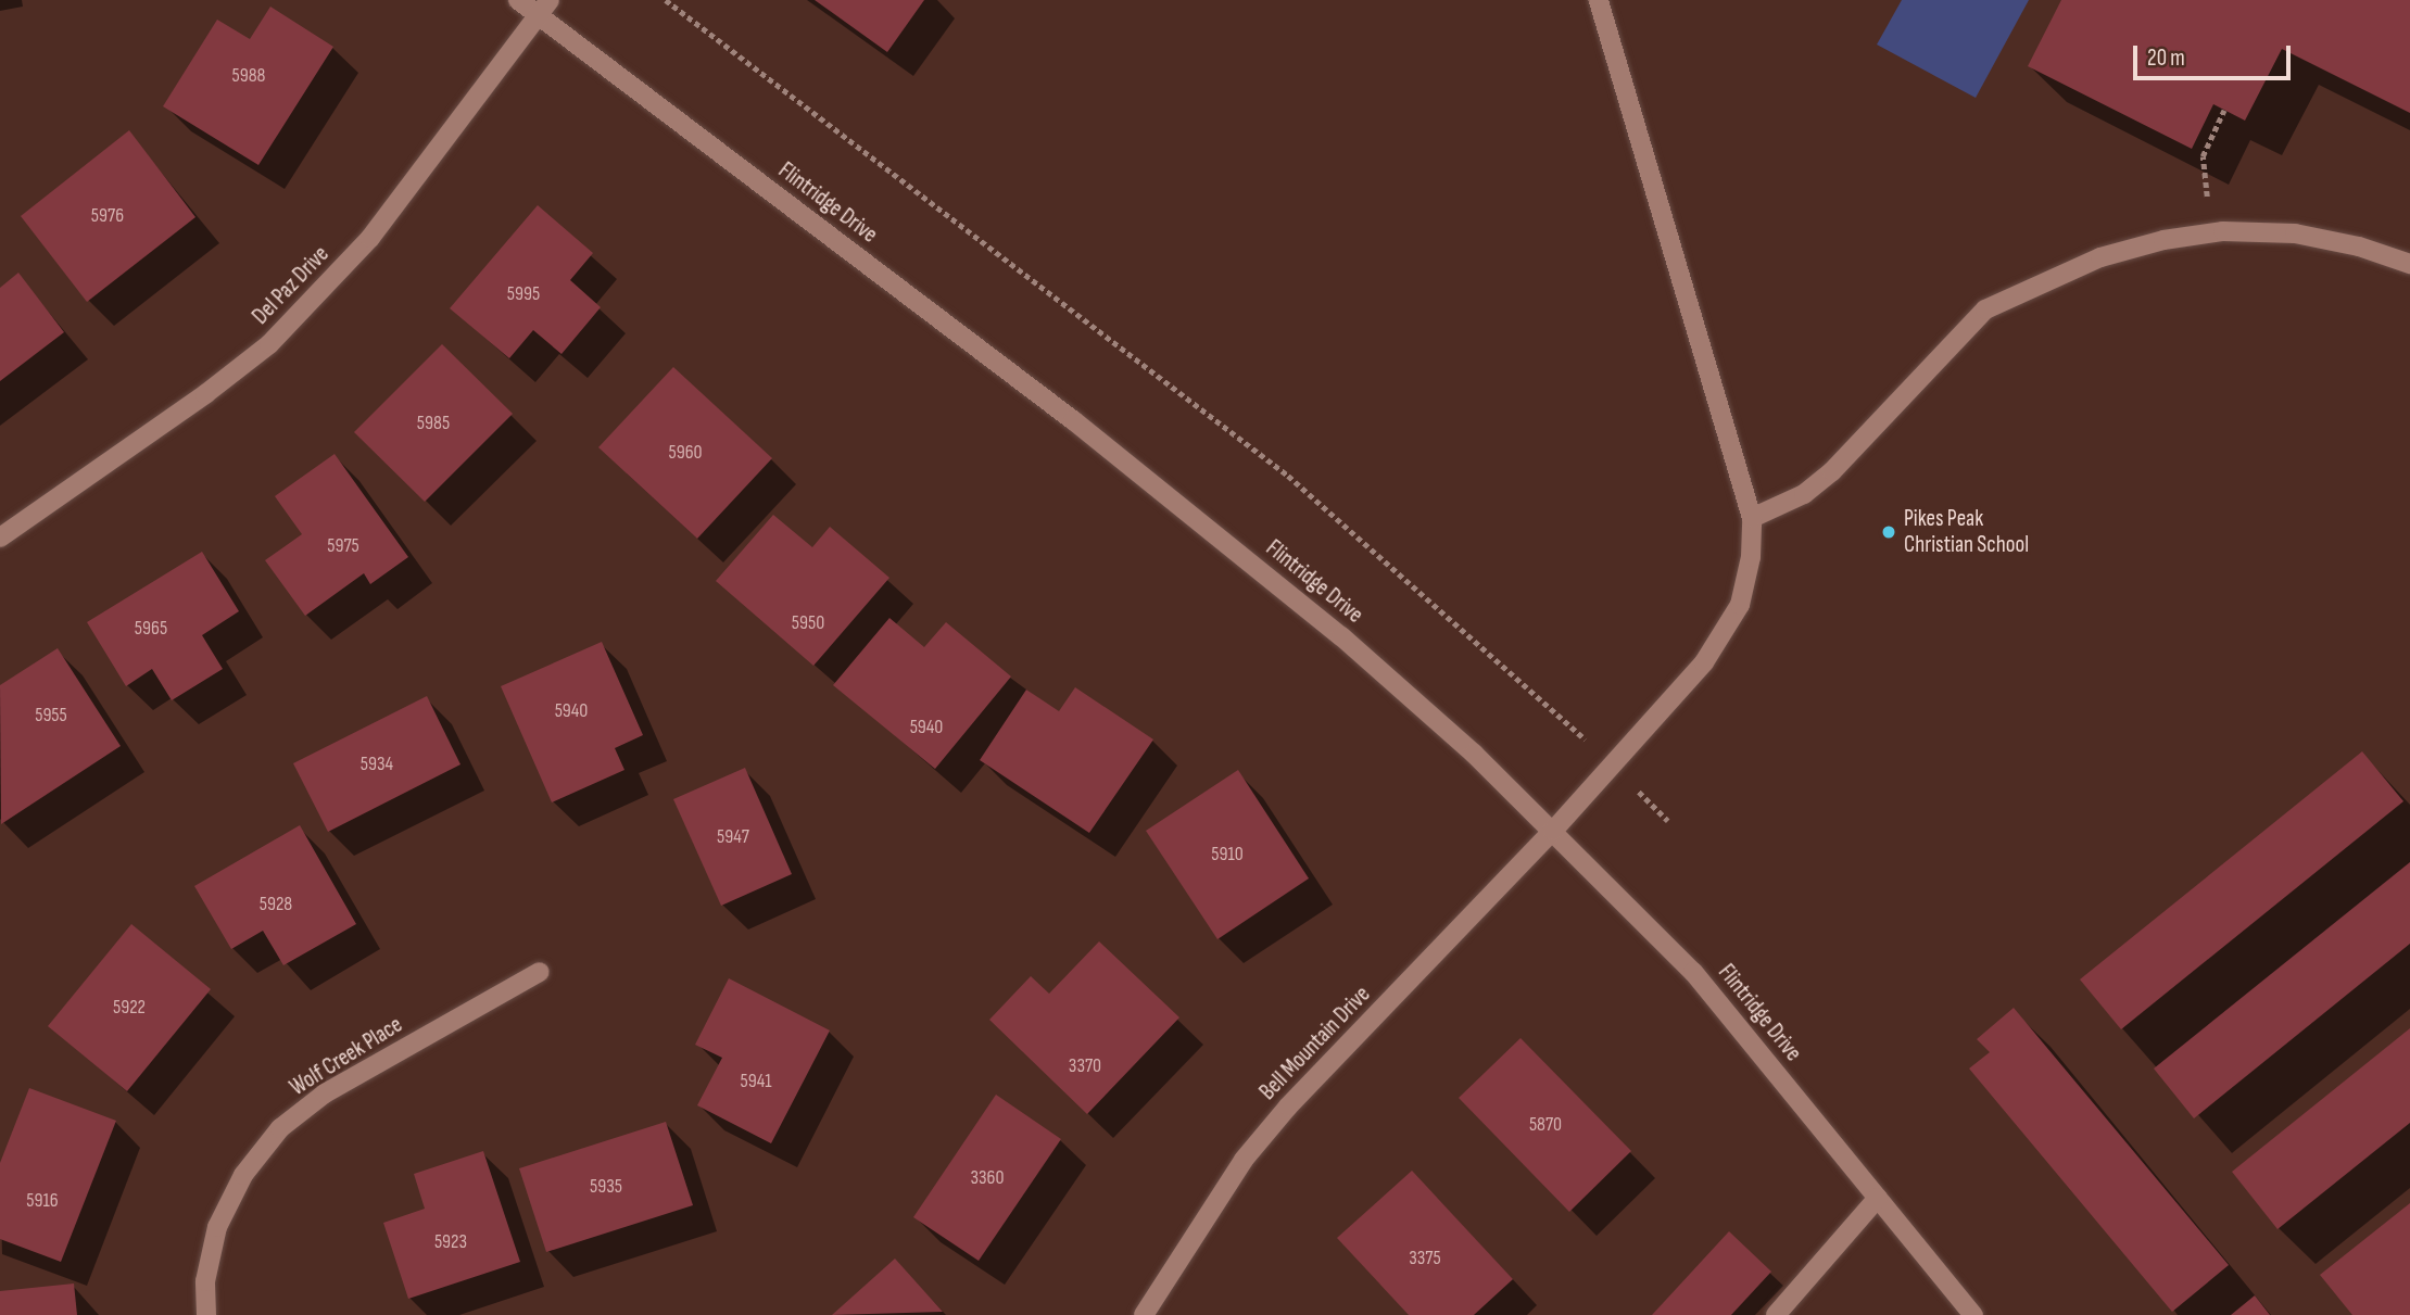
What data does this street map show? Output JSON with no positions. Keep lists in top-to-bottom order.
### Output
{
  "streets": {
    "street": [
      "Flintridge Drive",
      "Del Paz Drive",
      "Bell Mountain Drive",
      "Wolf Creek Place"
    ]
  },
  "crossings": [
    ["Flintridge Drive", "Del Paz Drive"],
    ["Flintridge Drive", "Bell Mountain Drive"]
  ],
  "places": ["Pikes Peak Christian School"],
  "house_numbers": [
    "5988",
    "5976",
    "5995",
    "5985",
    "5960",
    "5975",
    "5950",
    "5965",
    "5940",
    "5955",
    "5940",
    "5934",
    "5947",
    "5910",
    "5928",
    "5922",
    "3370",
    "5941",
    "5870",
    "3360",
    "5935",
    "5916",
    "5923",
    "3375"
  ],
  "scale_bar": "20 m"
}
